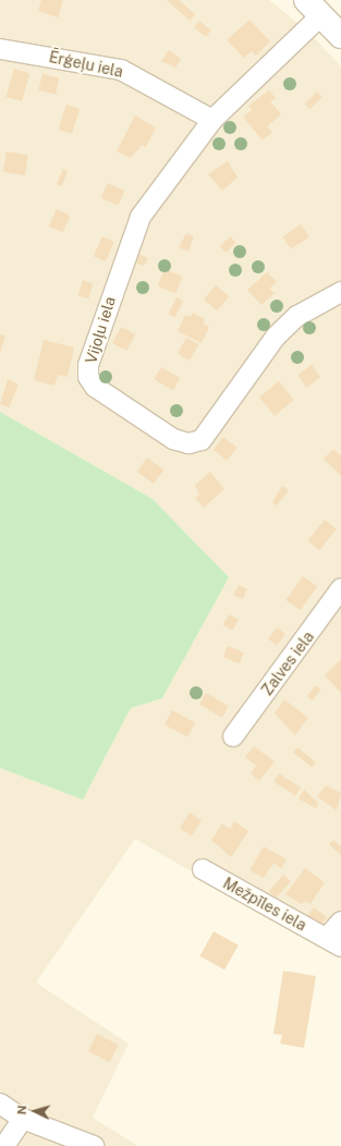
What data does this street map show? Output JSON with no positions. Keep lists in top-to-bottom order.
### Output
{
  "streets": {
    "street": [
      "Ērģeļu iela",
      "Vijoļu iela",
      "Zalves iela",
      "Mežpīles iela"
    ]
  },
  "crossings": [
    ["Ērģeļu iela", "Vijoļu iela"]
  ],
  "north": "left"
}
